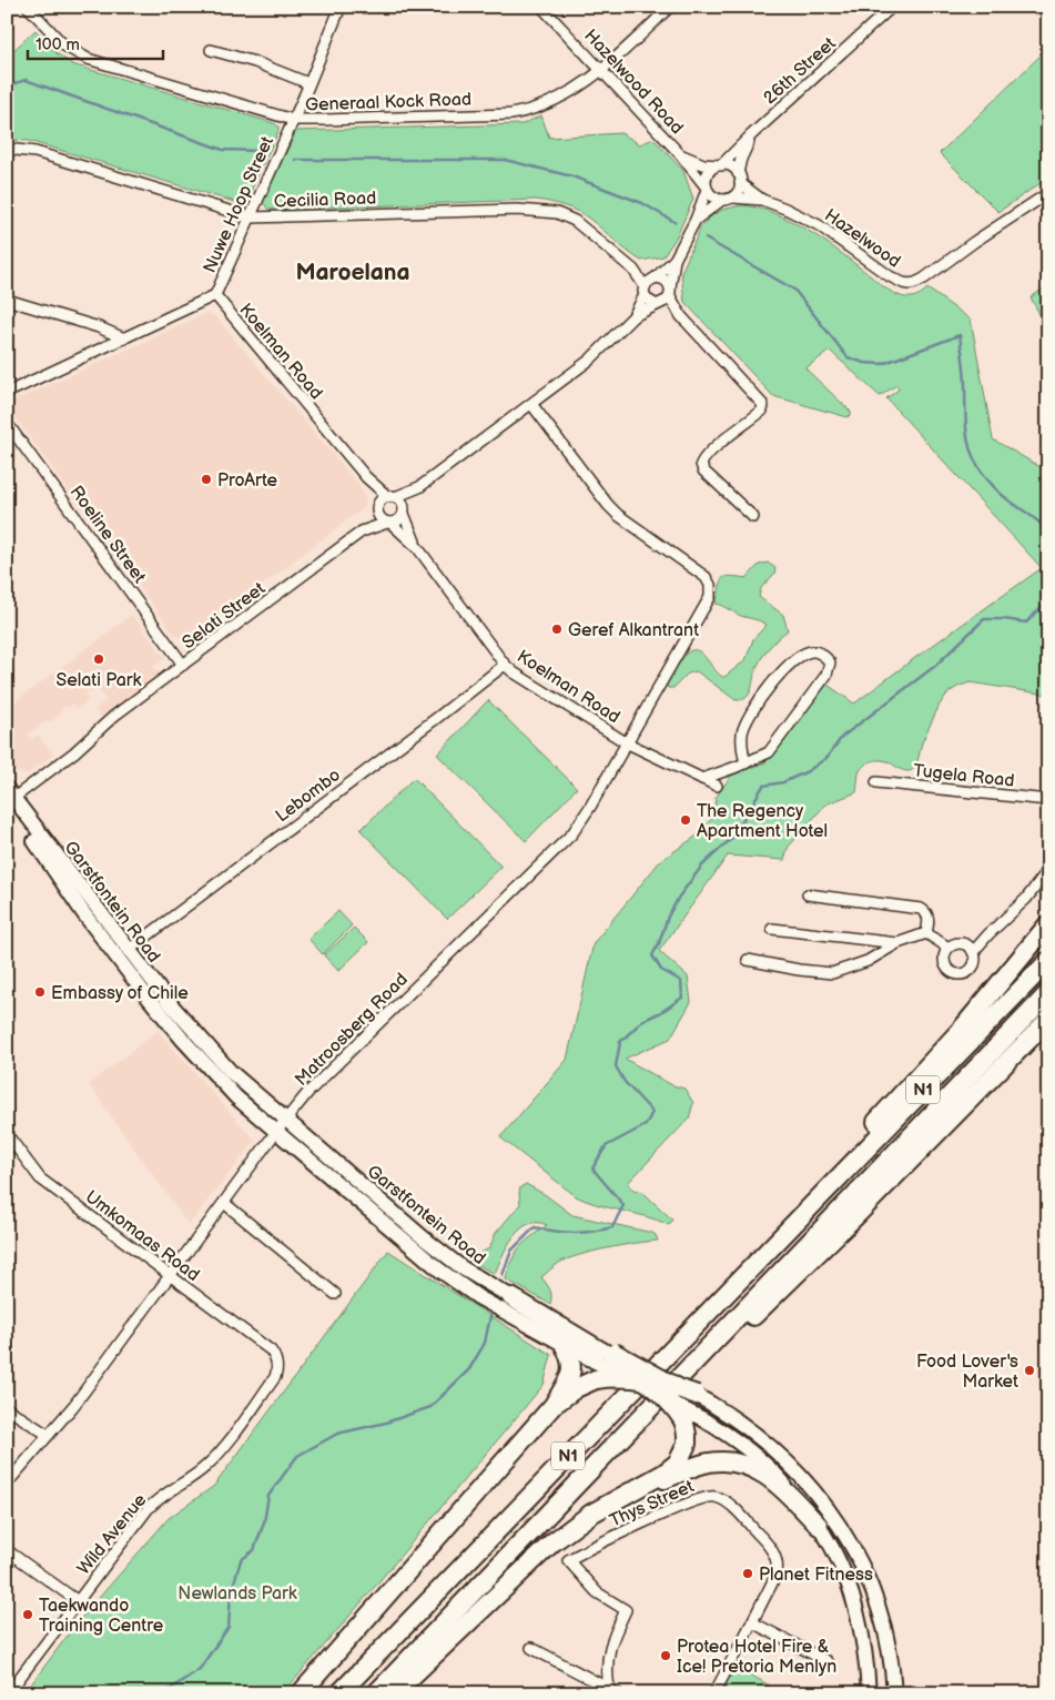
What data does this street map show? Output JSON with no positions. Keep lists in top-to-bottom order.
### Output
{
  "streets": {
    "highway": ["N1"],
    "main road": ["Garstfontein Road"],
    "street": [
      "26th Street",
      "Hazelwood Road",
      "Generaal Kock Road",
      "Cecilia Road",
      "Nuwe Hoop Street",
      "Hazelwood",
      "Koelman Road",
      "Roeline Street",
      "Selati Street",
      "Tugela Road",
      "Lebombo",
      "Matroosberg Road",
      "Umkomaas Road",
      "Thys Street",
      "Wild Avenue"
    ]
  },
  "crossings": [
    ["26th Street", "Hazelwood Road"],
    ["26th Street", "Hazelwood"],
    ["Hazelwood Road", "Generaal Kock Road"],
    ["Hazelwood Road", "Hazelwood"],
    ["Generaal Kock Road", "Nuwe Hoop Street"],
    ["Cecilia Road", "Nuwe Hoop Street"],
    ["Nuwe Hoop Street", "Koelman Road"],
    ["Koelman Road", "Selati Street"],
    ["Koelman Road", "Lebombo"],
    ["Koelman Road", "Matroosberg Road"],
    ["Roeline Street", "Selati Street"],
    ["Selati Street", "Garstfontein Road"],
    ["Lebombo", "Garstfontein Road"],
    ["Garstfontein Road", "Matroosberg Road"],
    ["Matroosberg Road", "Umkomaas Road"],
    ["Umkomaas Road", "Wild Avenue"]
  ],
  "districts": ["Maroelana"],
  "parks": ["Newlands Park"],
  "places": [
    "ProArte",
    "Geref Alkantrant",
    "Selati Park",
    "The Regency Apartment Hotel",
    "Embassy of Chile",
    "Food Lover's Market",
    "Planet Fitness",
    "Taekwando Training Centre",
    "Protea Hotel Fire & Ice! Pretoria Menlyn"
  ],
  "scale_bar": "100 m"
}
